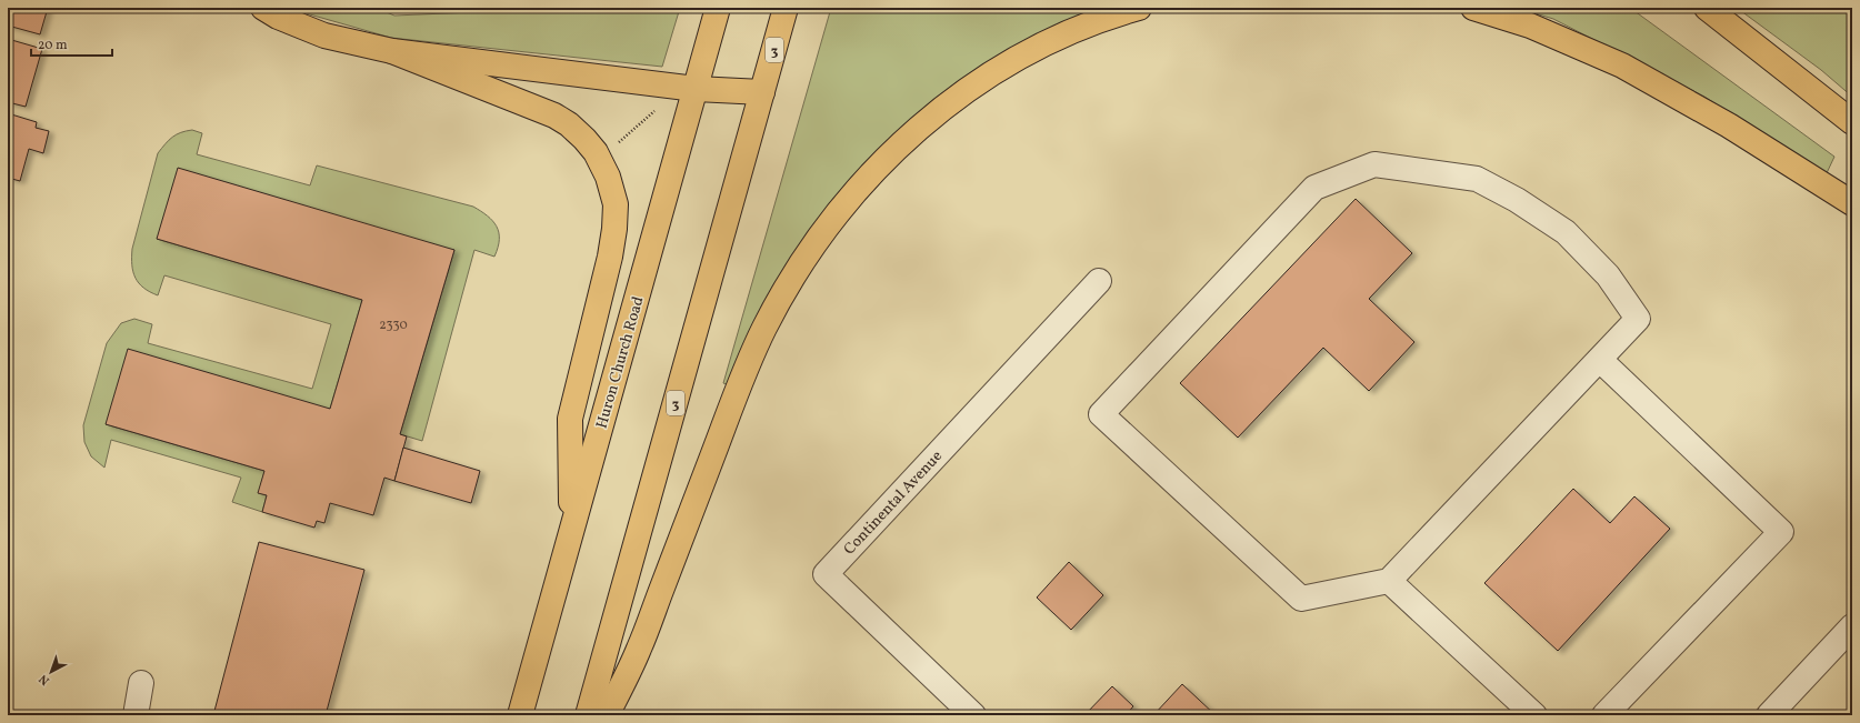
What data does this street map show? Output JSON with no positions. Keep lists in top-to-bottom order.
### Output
{
  "streets": {
    "highway": ["3", "Huron Church Road"],
    "street": ["Continental Avenue"]
  },
  "house_numbers": ["2330"],
  "scale_bar": "20 m",
  "north": "bottom left"
}
